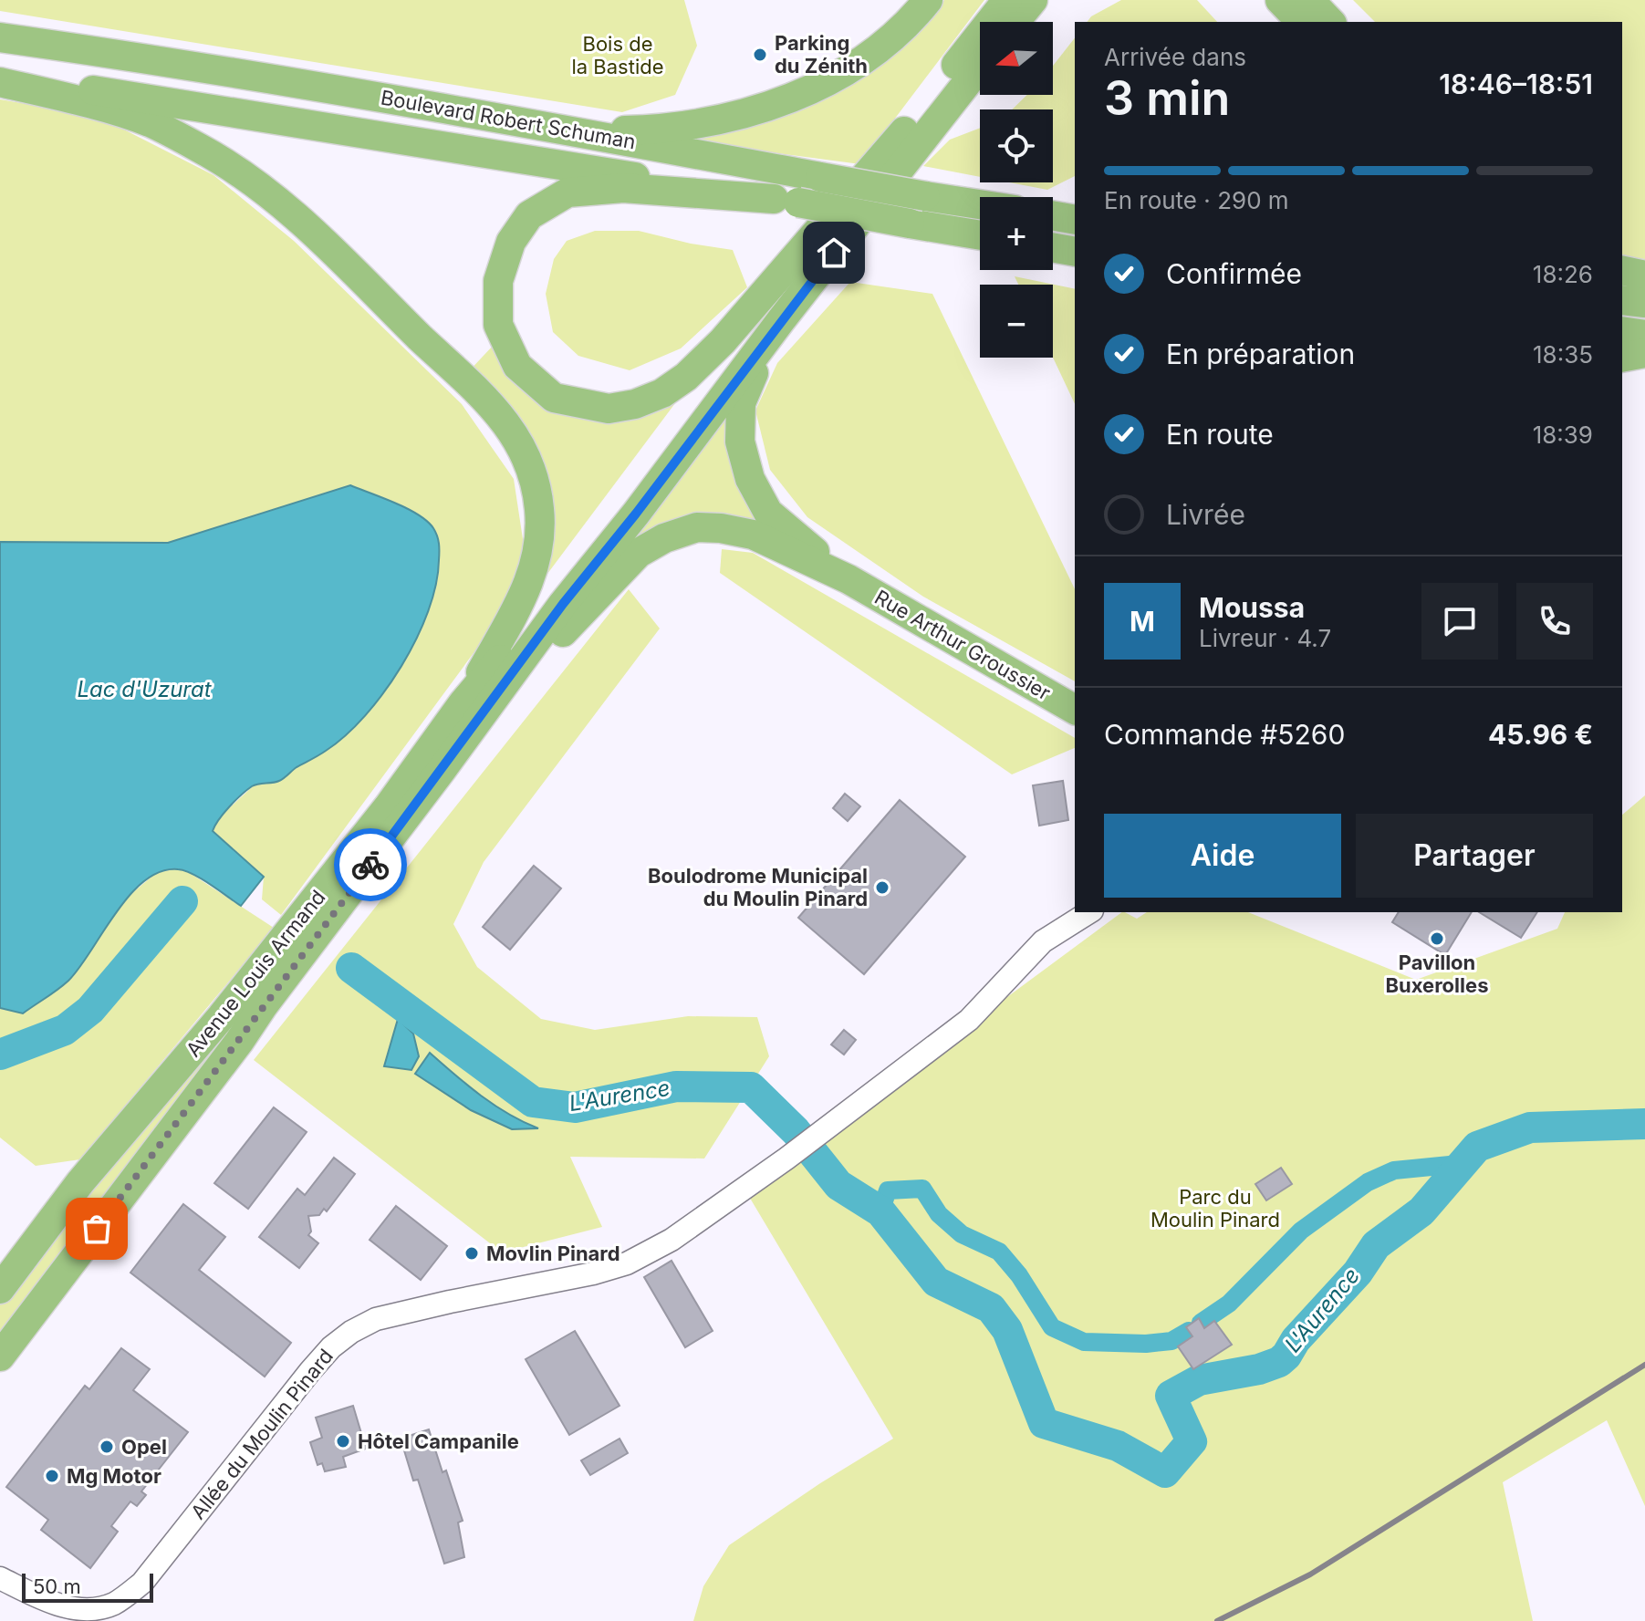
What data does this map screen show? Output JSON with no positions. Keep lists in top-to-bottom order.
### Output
{
  "streets": {
    "main road": ["Boulevard Robert Schuman", "Rue Arthur Groussier", "Avenue Louis Armand"],
    "street": ["Allée du Moulin Pinard"]
  },
  "water": ["Lac d'Uzurat", "L'Aurence"],
  "parks": ["Bois de la Bastide", "Parc du Moulin Pinard"],
  "places": [
    "Parking du Zénith",
    "Boulodrome Municipal du Moulin Pinard",
    "Pavillon Buxerolles",
    "Movlin Pinard",
    "Hôtel Campanile",
    "Opel",
    "Mg Motor"
  ],
  "scale_bar": "50 m",
  "north": "left",
  "page": {
    "map_buttons": ["+", "−"],
    "heading": ["3 min", "Arrivée dans", "18:46–18:51"],
    "panel": [
      "Moussa",
      "Livreur · 4.7",
      "Commande #5260",
      "45.96 €"
    ],
    "bar": "En route · 290 m",
    "list": [
      ["Confirmée", "18:26"],
      ["En préparation", "18:35"],
      ["En route", "18:39"],
      "Livrée"
    ],
    "round": "M",
    "buttons": ["Aide", "Partager"],
    "scale": "50 m"
  }
}
